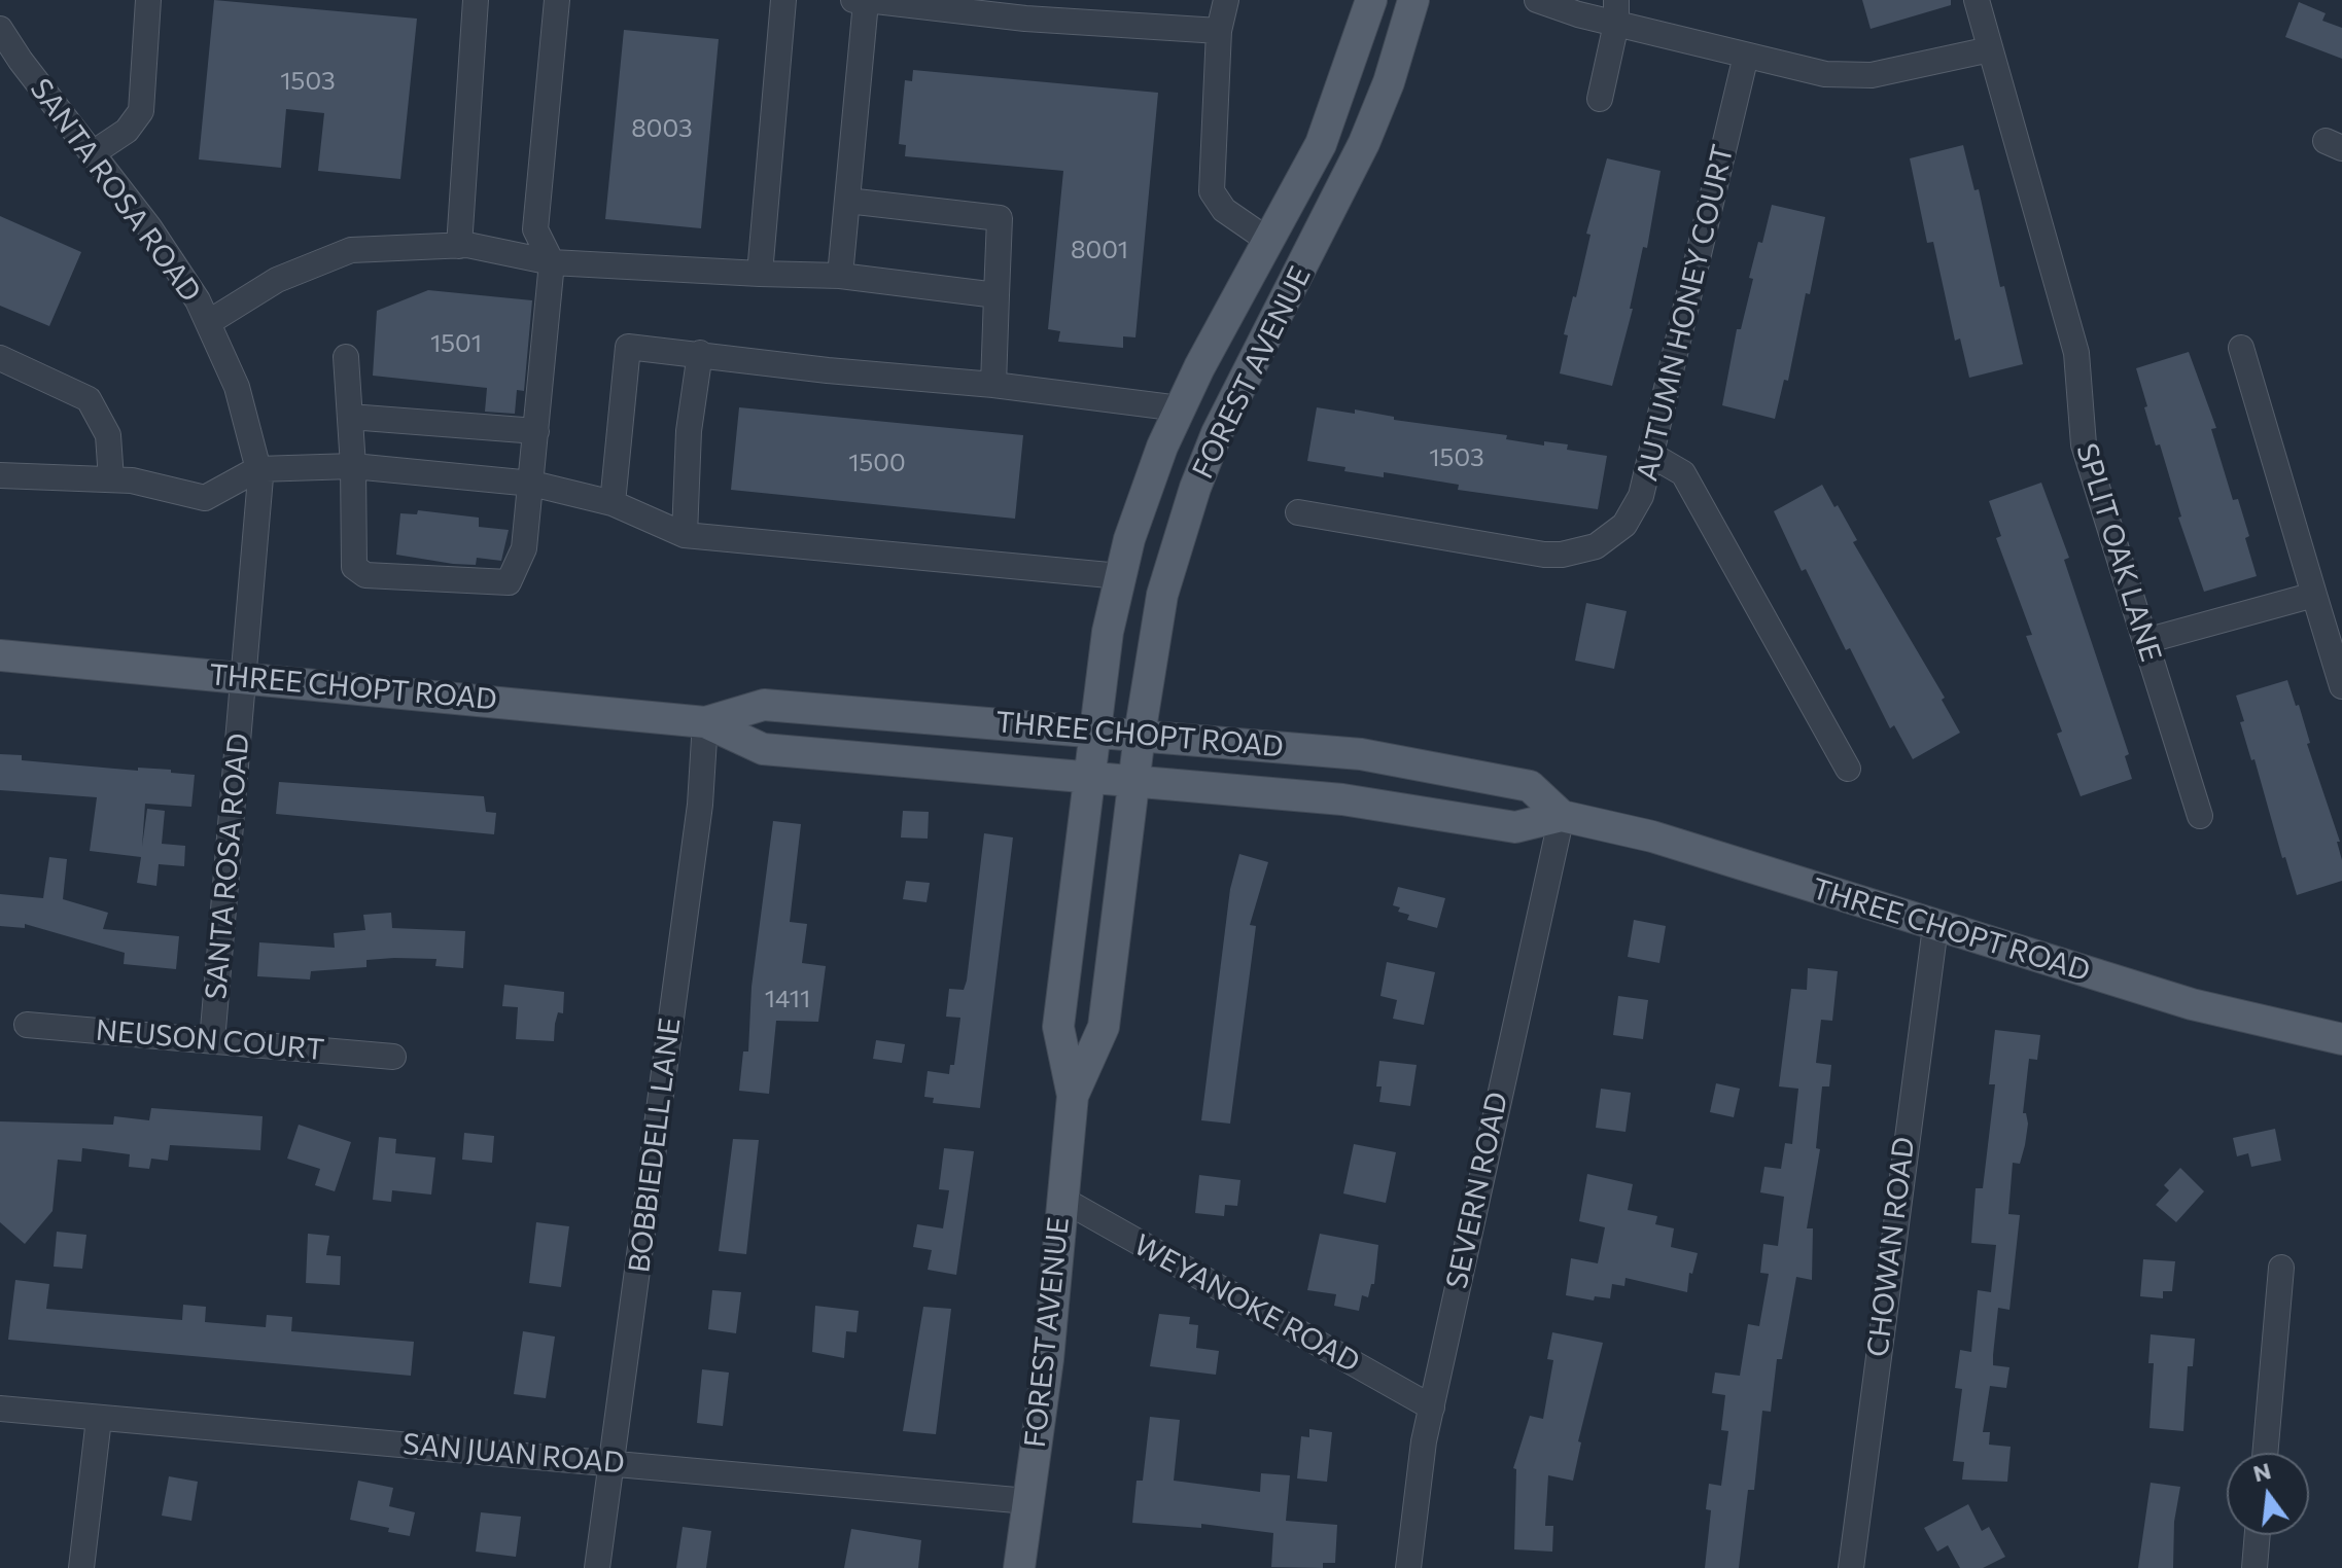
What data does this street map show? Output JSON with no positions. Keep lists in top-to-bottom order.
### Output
{
  "streets": {
    "main road": ["FOREST AVENUE", "THREE CHOPT ROAD"],
    "street": [
      "SANTA ROSA ROAD",
      "AUTUMN HONEY COURT",
      "SPLIT OAK LANE",
      "NEUSON COURT",
      "BOBBIEDELL LANE",
      "SEVERN ROAD",
      "CHOWAN ROAD",
      "WEYANOKE ROAD",
      "SAN JUAN ROAD"
    ]
  },
  "crossings": [
    ["SANTA ROSA ROAD", "THREE CHOPT ROAD"],
    ["SANTA ROSA ROAD", "NEUSON COURT"],
    ["FOREST AVENUE", "THREE CHOPT ROAD"],
    ["FOREST AVENUE", "WEYANOKE ROAD"],
    ["FOREST AVENUE", "SAN JUAN ROAD"],
    ["THREE CHOPT ROAD", "BOBBIEDELL LANE"],
    ["THREE CHOPT ROAD", "SEVERN ROAD"],
    ["THREE CHOPT ROAD", "CHOWAN ROAD"],
    ["BOBBIEDELL LANE", "SAN JUAN ROAD"],
    ["SEVERN ROAD", "WEYANOKE ROAD"]
  ],
  "house_numbers": [
    "1503",
    "8003",
    "8001",
    "1501",
    "1503",
    "1500",
    "1411"
  ],
  "north": "top"
}
